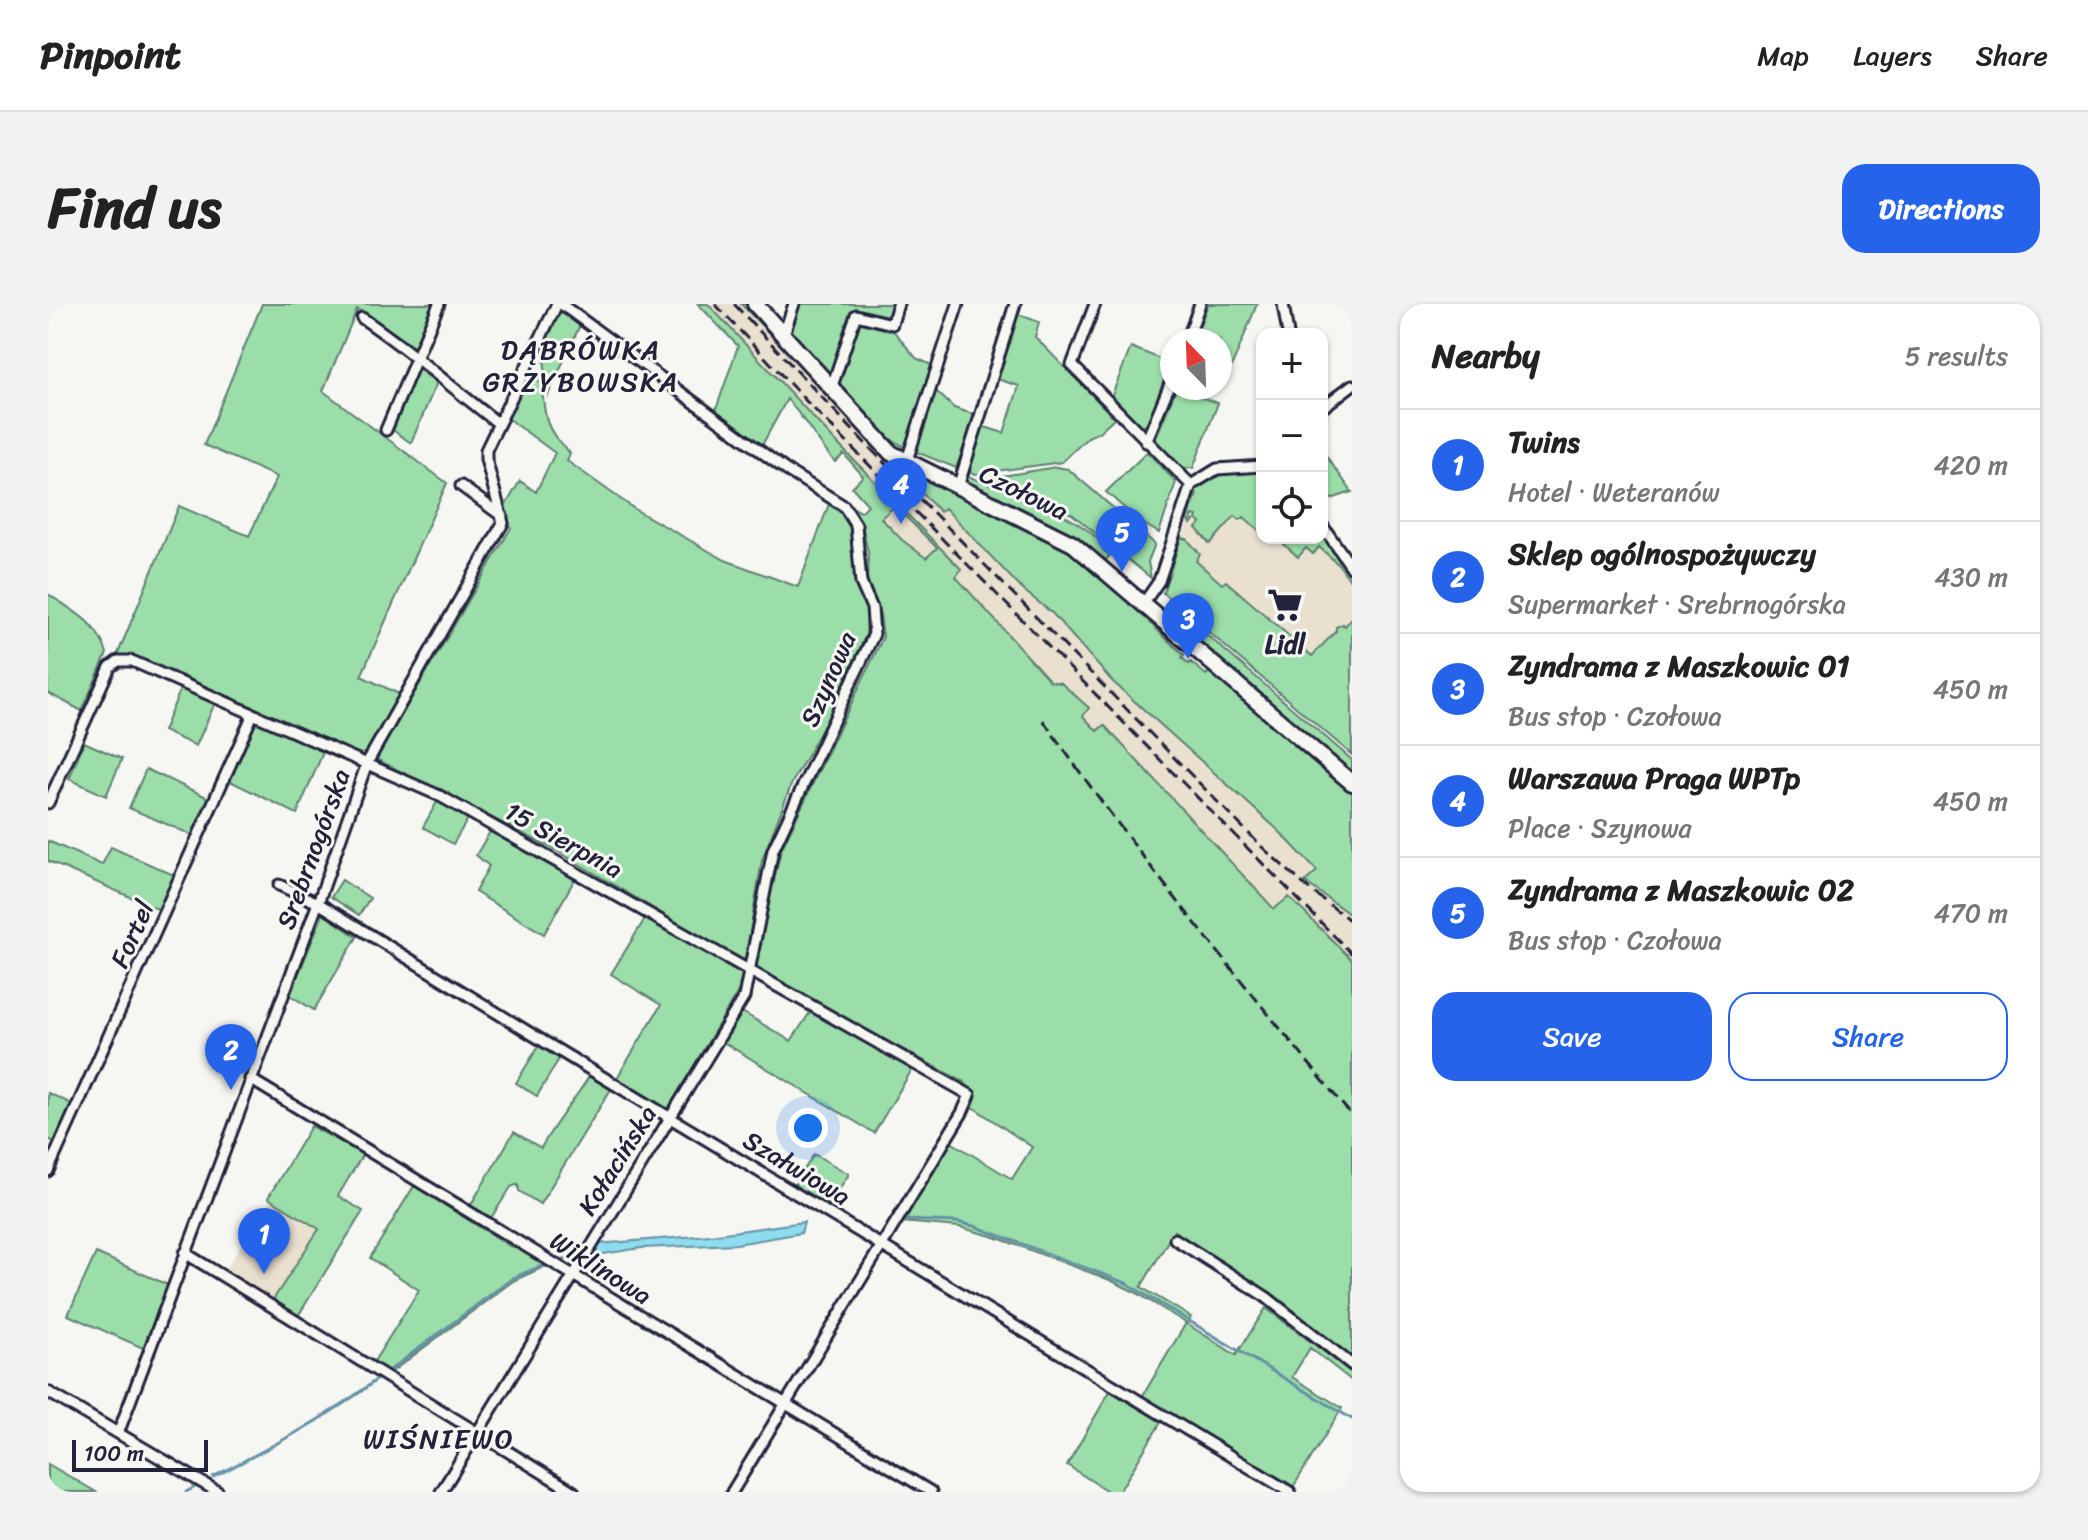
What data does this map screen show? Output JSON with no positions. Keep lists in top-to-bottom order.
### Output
{
  "streets": {
    "street": [
      "Czołowa",
      "Szynowa",
      "15 Sierpnia",
      "Srebrnogórska",
      "Fortel",
      "Kołacińska",
      "Szałwiowa",
      "Wiklinowa"
    ]
  },
  "crossings": [
    ["Szynowa", "15 Sierpnia"],
    ["Szynowa", "Kołacińska"],
    ["15 Sierpnia", "Srebrnogórska"],
    ["15 Sierpnia", "Fortel"],
    ["15 Sierpnia", "Kołacińska"],
    ["15 Sierpnia", "Szałwiowa"],
    ["Srebrnogórska", "Szałwiowa"],
    ["Srebrnogórska", "Wiklinowa"],
    ["Kołacińska", "Szałwiowa"],
    ["Kołacińska", "Wiklinowa"]
  ],
  "districts": ["DĄBRÓWKA GRZYBOWSKA", "WIŚNIEWO"],
  "places": {
    "supermarket": ["Lidl"]
  },
  "scale_bar": "100 m",
  "north": "top left",
  "page": {
    "header": "Pinpoint",
    "nav": ["Map", "Layers", "Share"],
    "title": "Find us",
    "buttons": [
      "Directions",
      ["Save", "Share"]
    ],
    "heading": ["Nearby", "5 results"],
    "map_buttons": ["+", "−"],
    "list": [
      {
        "mark": "1",
        "name": "Twins",
        "note": "Hotel · Weteranów",
        "value": "420 m"
      },
      {
        "mark": "2",
        "name": "Sklep ogólnospożywczy",
        "note": "Supermarket · Srebrnogórska",
        "value": "430 m"
      },
      {
        "mark": "3",
        "name": "Zyndrama z Maszkowic 01",
        "note": "Bus stop · Czołowa",
        "value": "450 m"
      },
      {
        "mark": "4",
        "name": "Warszawa Praga WPTp",
        "note": "Place · Szynowa",
        "value": "450 m"
      },
      {
        "mark": "5",
        "name": "Zyndrama z Maszkowic 02",
        "note": "Bus stop · Czołowa",
        "value": "470 m"
      }
    ],
    "pins": [
      "4",
      "5",
      "3",
      "2",
      "1"
    ],
    "scale": "100 m"
  }
}
